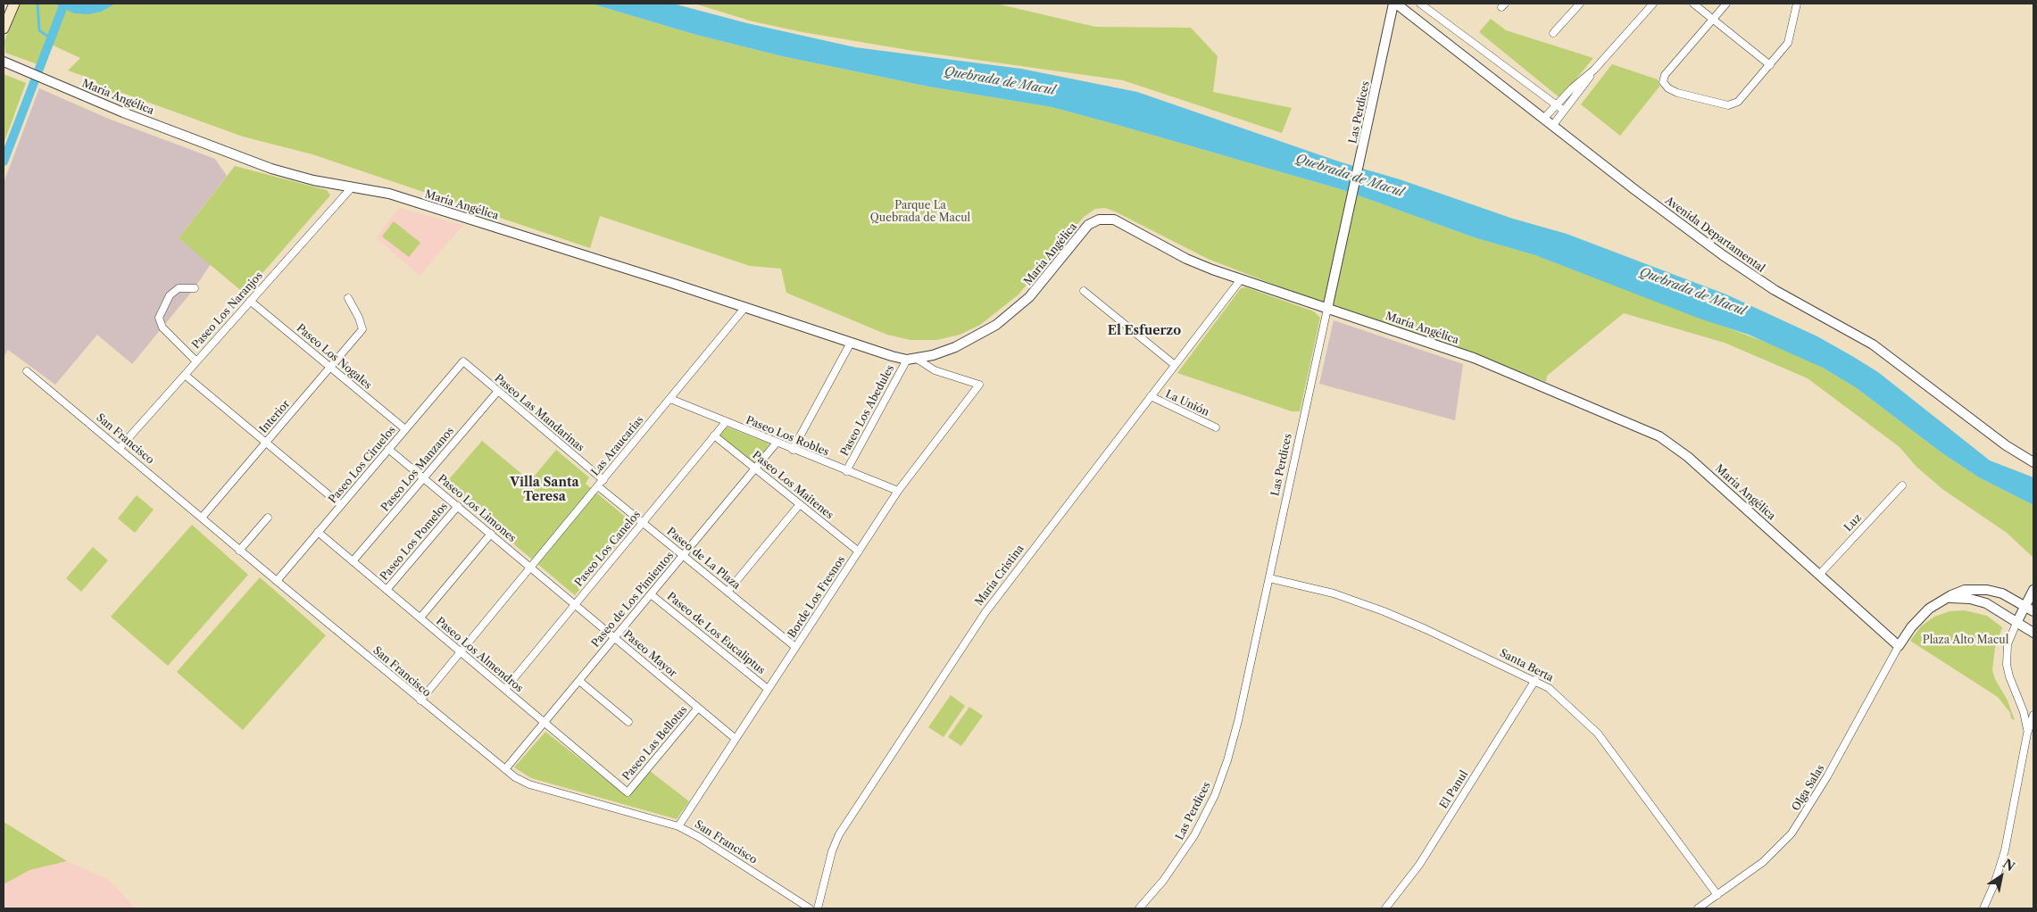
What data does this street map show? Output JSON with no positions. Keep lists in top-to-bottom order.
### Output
{
  "streets": {
    "street": [
      "María Angélica",
      "Las Perdices",
      "Avenida Departamental",
      "Paseo Los Naranjos",
      "Paseo Los Nogales",
      "La Unión",
      "Paseo Los Abedules",
      "Paseo Las Mandarinas",
      "Interior",
      "Paseo Los Robles",
      "San Francisco",
      "Las Araucarias",
      "Paseo Los Ciruelos",
      "Paseo Los Manzanos",
      "Paseo Los Maitenes",
      "Paseo Los Limones",
      "Luz",
      "Paseo Los Pomelos",
      "Paseo Los Canelos",
      "Paseo de La Plaza",
      "María Cristina",
      "Borde Los Fresnos",
      "Paseo de Los Pimientos",
      "Paseo de Los Eucaliptus",
      "Paseo Mayor",
      "Paseo Los Almendros",
      "Santa Berta",
      "Paseo Las Bellotas",
      "Olga Salas",
      "El Panul"
    ]
  },
  "crossings": [
    ["María Angélica", "Las Perdices"],
    ["María Angélica", "Paseo Los Naranjos"],
    ["María Angélica", "Paseo Los Abedules"],
    ["María Angélica", "Las Araucarias"],
    ["María Angélica", "Luz"],
    ["María Angélica", "María Cristina"],
    ["María Angélica", "Borde Los Fresnos"],
    ["María Angélica", "Olga Salas"],
    ["Las Perdices", "Santa Berta"],
    ["Paseo Los Naranjos", "Paseo Los Nogales"],
    ["Paseo Los Naranjos", "San Francisco"],
    ["Paseo Los Nogales", "Interior"],
    ["Paseo Los Nogales", "Paseo Los Ciruelos"],
    ["La Unión", "María Cristina"],
    ["Paseo Los Abedules", "Paseo Los Robles"],
    ["Paseo Las Mandarinas", "Las Araucarias"],
    ["Paseo Las Mandarinas", "Paseo Los Ciruelos"],
    ["Paseo Las Mandarinas", "Paseo Los Manzanos"],
    ["Interior", "San Francisco"],
    ["Paseo Los Robles", "Las Araucarias"],
    ["Paseo Los Robles", "Paseo Los Canelos"],
    ["Paseo Los Robles", "Borde Los Fresnos"],
    ["Paseo Los Robles", "Paseo de Los Pimientos"],
    ["San Francisco", "Las Araucarias"],
    ["San Francisco", "Paseo Los Ciruelos"],
    ["San Francisco", "Borde Los Fresnos"],
    ["San Francisco", "Paseo de Los Pimientos"],
    ["Las Araucarias", "Paseo Los Limones"],
    ["Las Araucarias", "Paseo de La Plaza"],
    ["Las Araucarias", "Paseo Mayor"],
    ["Las Araucarias", "Paseo Los Almendros"],
    ["Paseo Los Ciruelos", "Paseo Los Limones"],
    ["Paseo Los Ciruelos", "Paseo Los Almendros"],
    ["Paseo Los Manzanos", "Paseo Los Limones"],
    ["Paseo Los Manzanos", "Paseo Los Almendros"],
    ["Paseo Los Maitenes", "Paseo Los Canelos"],
    ["Paseo Los Maitenes", "Borde Los Fresnos"],
    ["Paseo Los Maitenes", "Paseo de Los Pimientos"],
    ["Paseo Los Limones", "Paseo Los Pomelos"],
    ["Paseo Los Limones", "Paseo Mayor"],
    ["Paseo Los Pomelos", "Paseo Los Almendros"],
    ["Paseo Los Canelos", "Paseo de La Plaza"],
    ["Paseo Los Canelos", "Paseo Mayor"],
    ["Paseo Los Canelos", "Paseo Los Almendros"],
    ["Paseo de La Plaza", "Borde Los Fresnos"],
    ["Paseo de La Plaza", "Paseo de Los Pimientos"],
    ["Borde Los Fresnos", "Paseo de Los Eucaliptus"],
    ["Borde Los Fresnos", "Paseo Mayor"],
    ["Paseo de Los Pimientos", "Paseo de Los Eucaliptus"],
    ["Paseo de Los Pimientos", "Paseo Mayor"],
    ["Paseo de Los Pimientos", "Paseo Los Almendros"],
    ["Paseo Mayor", "Paseo Las Bellotas"],
    ["Paseo Los Almendros", "Paseo Las Bellotas"],
    ["Santa Berta", "Olga Salas"],
    ["Santa Berta", "El Panul"]
  ],
  "districts": ["El Esfuerzo", "Villa Santa Teresa"],
  "water": ["Quebrada de Macul"],
  "parks": ["Parque La Quebrada de Macul", "Plaza Alto Macul"],
  "north": "top right"
}
